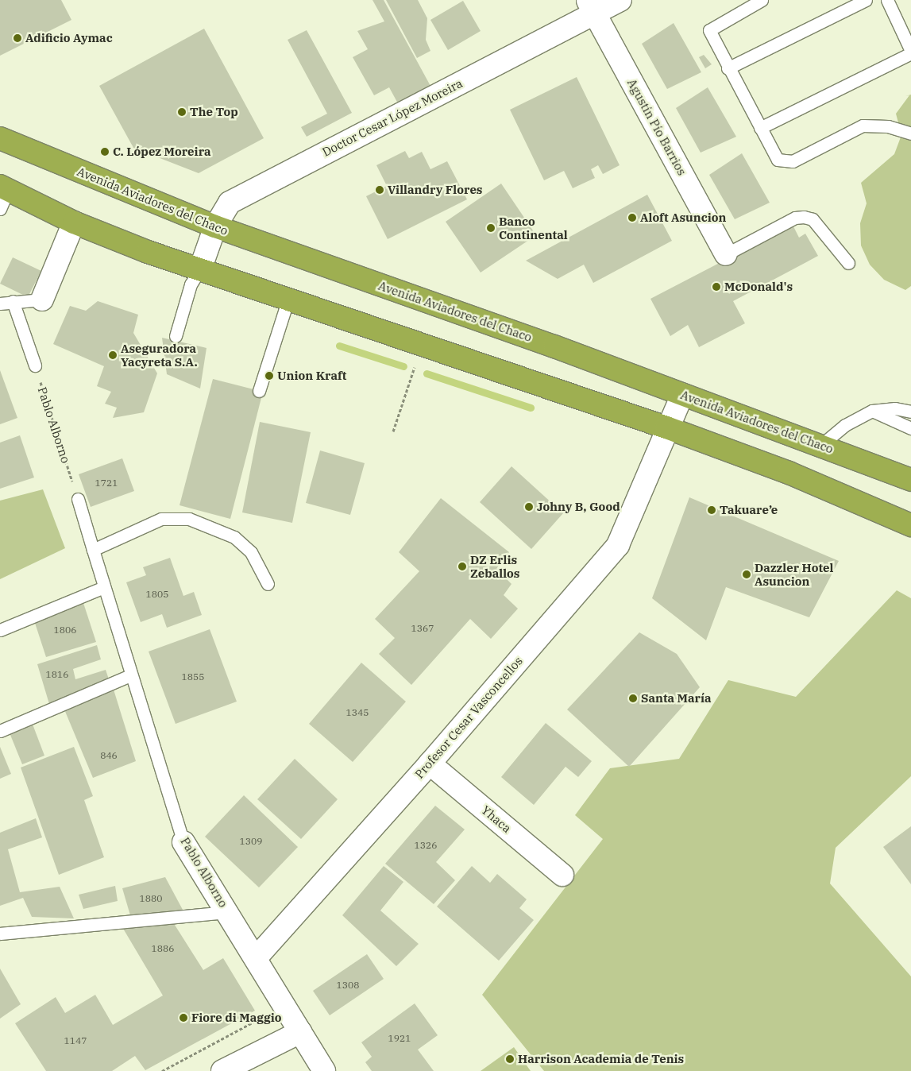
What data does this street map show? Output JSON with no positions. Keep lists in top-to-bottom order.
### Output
{
  "streets": {
    "highway": ["Avenida Aviadores del Chaco"],
    "street": [
      "Doctor Cesar López Moreira",
      "Agustín Pío Barrios",
      "Pablo Alborno",
      "Profesor Cesar Vasconcellos",
      "Yhaca"
    ]
  },
  "crossings": [
    ["Doctor Cesar López Moreira", "Agustín Pío Barrios"],
    ["Doctor Cesar López Moreira", "Avenida Aviadores del Chaco"],
    ["Avenida Aviadores del Chaco", "Profesor Cesar Vasconcellos"],
    ["Pablo Alborno", "Profesor Cesar Vasconcellos"],
    ["Profesor Cesar Vasconcellos", "Yhaca"]
  ],
  "places": [
    "Adificio Aymac",
    "The Top",
    "C. López Moreira",
    "Villandry Flores",
    "Aloft Asuncion",
    "Banco Continental",
    "McDonald's",
    "Aseguradora Yacyreta S.A.",
    "Union Kraft",
    "Johny B, Good",
    "Takuare’e",
    "DZ Erlis Zeballos",
    "Dazzler Hotel Asuncion",
    "Santa María",
    "Fiore di Maggio",
    "Harrison Academia de Tenis"
  ],
  "house_numbers": [
    "1721",
    "1805",
    "1367",
    "1806",
    "1816",
    "1855",
    "1345",
    "846",
    "1309",
    "1326",
    "1880",
    "1886",
    "1308",
    "1921",
    "1147"
  ]
}
